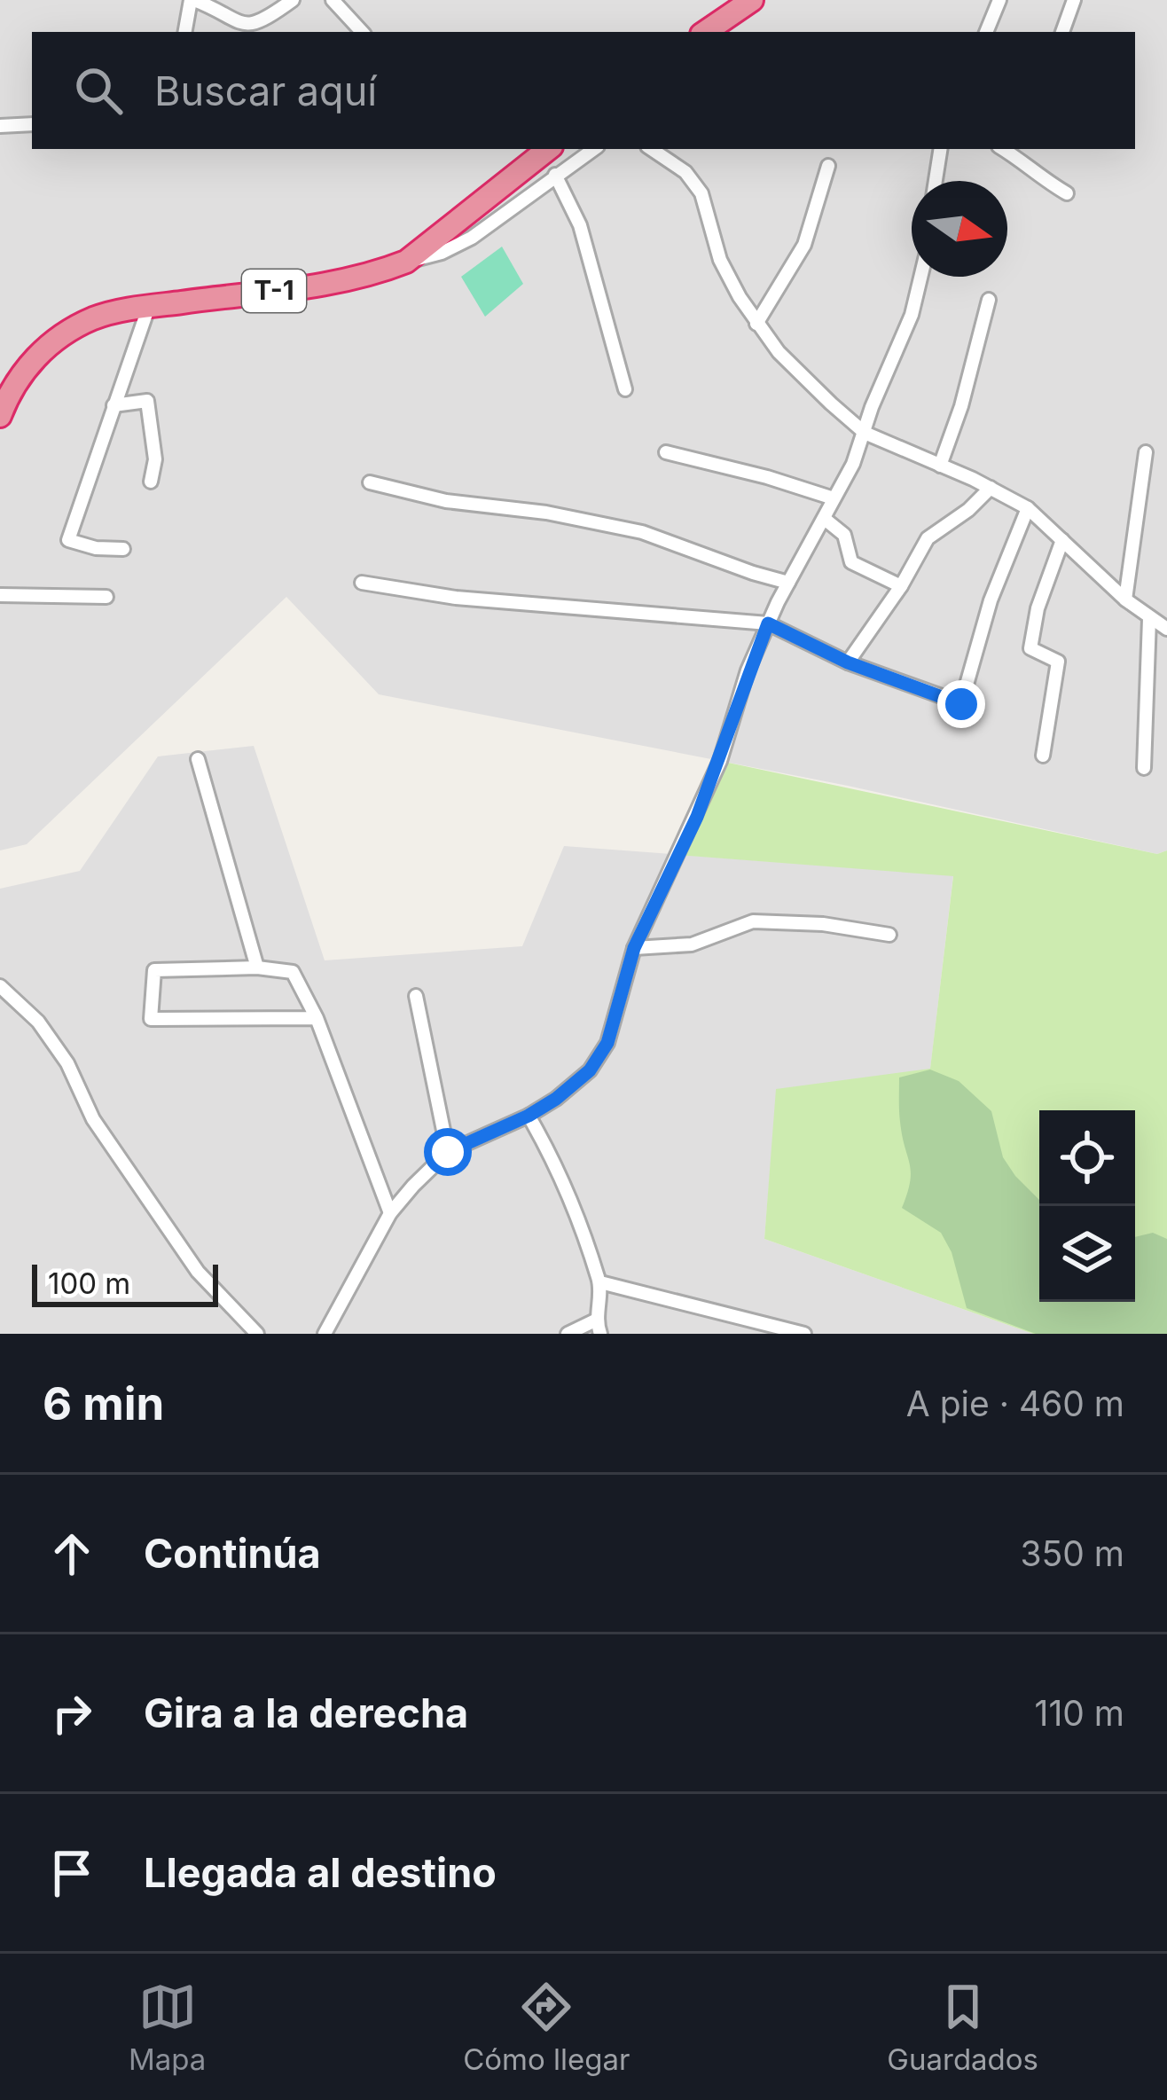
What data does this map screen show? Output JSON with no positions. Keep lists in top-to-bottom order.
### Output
{
  "streets": {
    "highway": ["T-1"]
  },
  "scale_bar": "100 m",
  "north": "right",
  "page": {
    "search": "Buscar aquí",
    "scale": "100 m",
    "heading": ["6 min", "A pie · 460 m"],
    "list": [
      ["Continúa", "350 m"],
      ["Gira a la derecha", "110 m"],
      "Llegada al destino"
    ],
    "nav": ["Mapa", "Cómo llegar", "Guardados"]
  }
}
